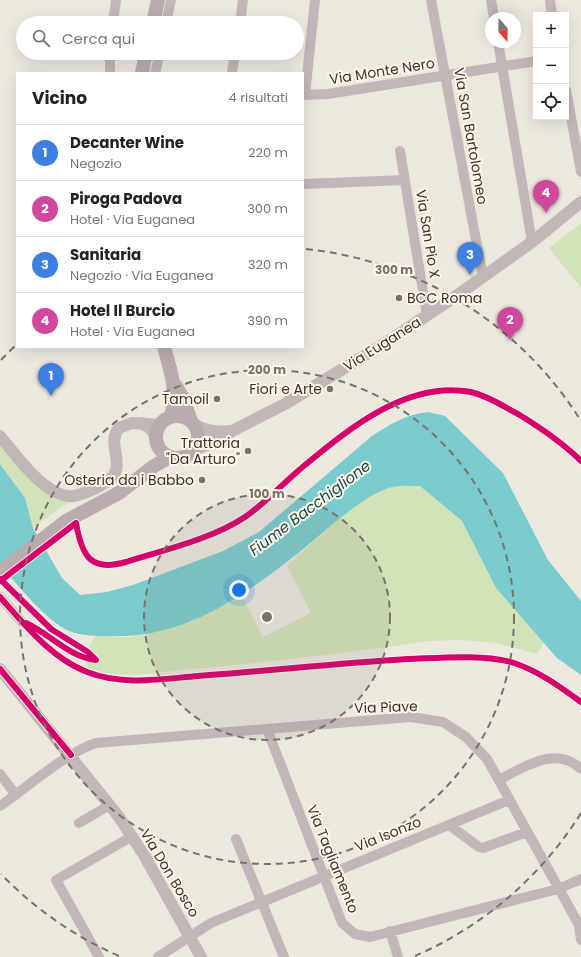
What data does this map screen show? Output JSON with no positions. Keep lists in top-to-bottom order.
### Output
{
  "streets": {
    "main road": ["Via Euganea"],
    "street": [
      "Via Monte Nero",
      "Via San Bartolomeo",
      "Via San Pio X",
      "Via Piave",
      "Via Isonzo",
      "Via Tagliamento",
      "Via Don Bosco"
    ]
  },
  "crossings": [
    ["Via Monte Nero", "Via San Bartolomeo"],
    ["Via San Bartolomeo", "Via Euganea"],
    ["Via San Pio X", "Via Euganea"],
    ["Via Piave", "Via Isonzo"],
    ["Via Piave", "Via Tagliamento"],
    ["Via Piave", "Via Don Bosco"],
    ["Via Isonzo", "Via Tagliamento"],
    ["Via Isonzo", "Via Don Bosco"]
  ],
  "water": ["Fiume Bacchiglione"],
  "places": [
    "BCC Roma",
    "Fiori e Arte",
    "Tamoil",
    "Trattoria \"Da Arturo\"",
    "Osteria da i Babbo"
  ],
  "north": "bottom",
  "page": {
    "map_buttons": ["+", "−"],
    "search": "Cerca qui",
    "heading": ["Vicino", "4 risultati"],
    "list": [
      {
        "mark": "1",
        "name": "Decanter Wine",
        "note": "Negozio",
        "value": "220 m"
      },
      {
        "mark": "2",
        "name": "Piroga Padova",
        "note": "Hotel · Via Euganea",
        "value": "300 m"
      },
      {
        "mark": "3",
        "name": "Sanitaria",
        "note": "Negozio · Via Euganea",
        "value": "320 m"
      },
      {
        "mark": "4",
        "name": "Hotel Il Burcio",
        "note": "Hotel · Via Euganea",
        "value": "390 m"
      }
    ],
    "pins": [
      "4",
      "3",
      "2",
      "1"
    ]
  },
  "rings": ["300 m", "200 m", "100 m"]
}
